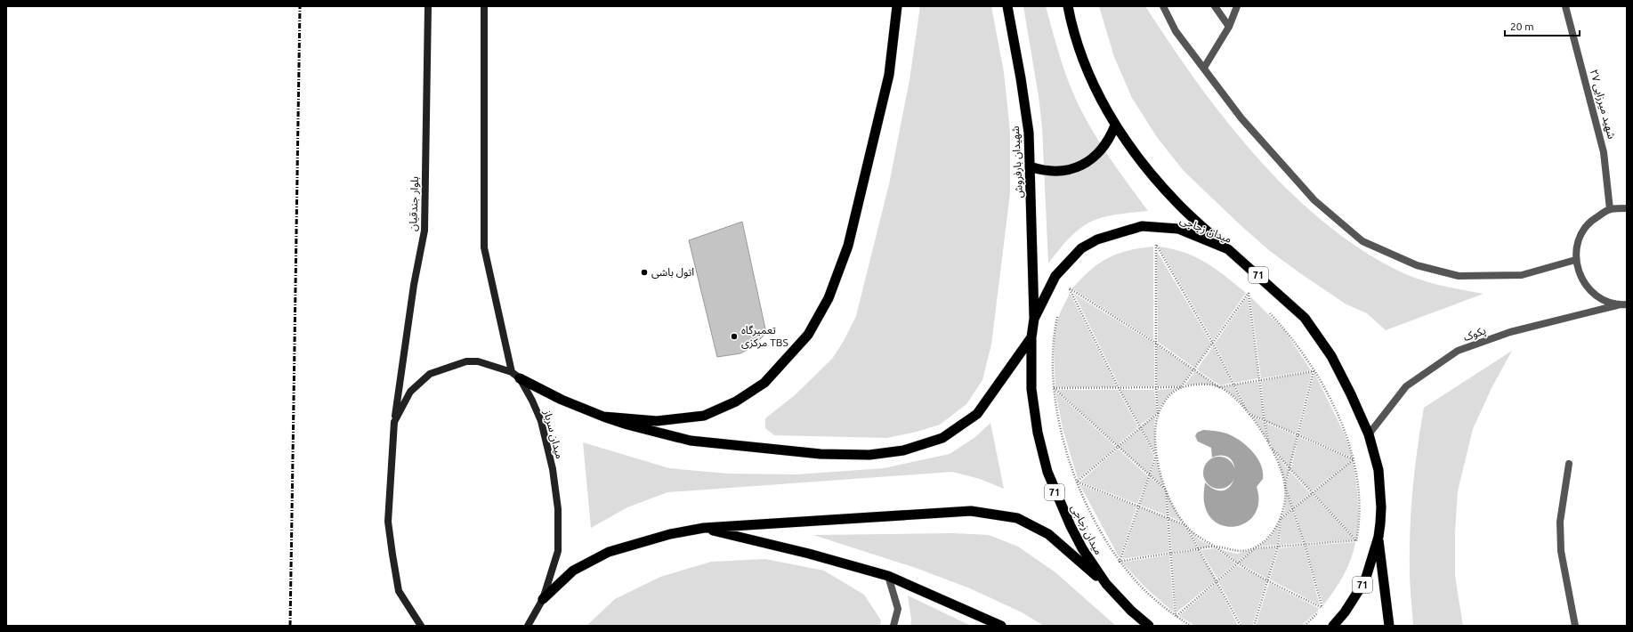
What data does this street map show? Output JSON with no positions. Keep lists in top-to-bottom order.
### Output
{
  "streets": {
    "highway": ["شهیدان بارفروش", "میدان زجاجی", "71"],
    "main road": ["بلوار جندقیان", "میدان سرباز"],
    "street": ["شهید میرزایی ۲۷", "پکوک"]
  },
  "crossings": [
    ["شهیدان بارفروش", "میدان زجاجی"],
    ["بلوار جندقیان", "میدان سرباز"],
    ["میدان زجاجی", "71"],
    ["میدان زجاجی", "پکوک"]
  ],
  "places": ["اتول باشی", "تعمیرگاه مرکزی TBS"],
  "scale_bar": "20 m"
}
